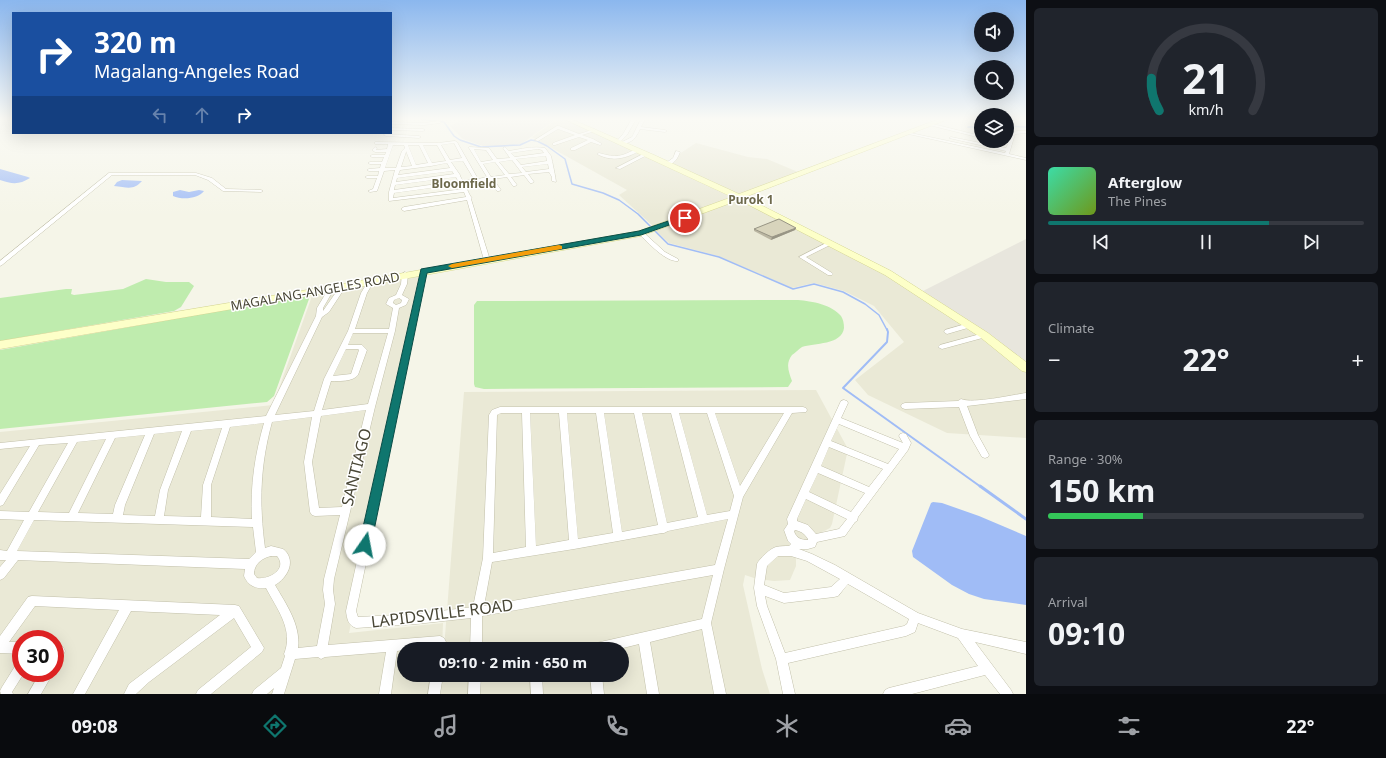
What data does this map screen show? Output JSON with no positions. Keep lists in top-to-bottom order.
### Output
{
  "streets": {
    "main road": ["MAGALANG-ANGELES ROAD"],
    "street": ["SANTIAGO", "LAPIDSVILLE ROAD"]
  },
  "crossings": [
    ["MAGALANG-ANGELES ROAD", "SANTIAGO"],
    ["MAGALANG-ANGELES ROAD", "LAPIDSVILLE ROAD"]
  ],
  "districts": ["Bloomfield", "Purok 1"],
  "page": {
    "turn": ["320 m", "Magalang-Angeles Road"],
    "song": ["Afterglow", "The Pines"],
    "tile": [
      "Climate",
      ["Range · 30%", "150 km"],
      ["Arrival", "09:10"]
    ],
    "heat": ["−", "22°", "+"],
    "limit": "30",
    "trip": "09:10 · 2 min · 650 m",
    "tabs": ["09:08", "22°"],
    "gauge": ["21", "km/h"]
  }
}
